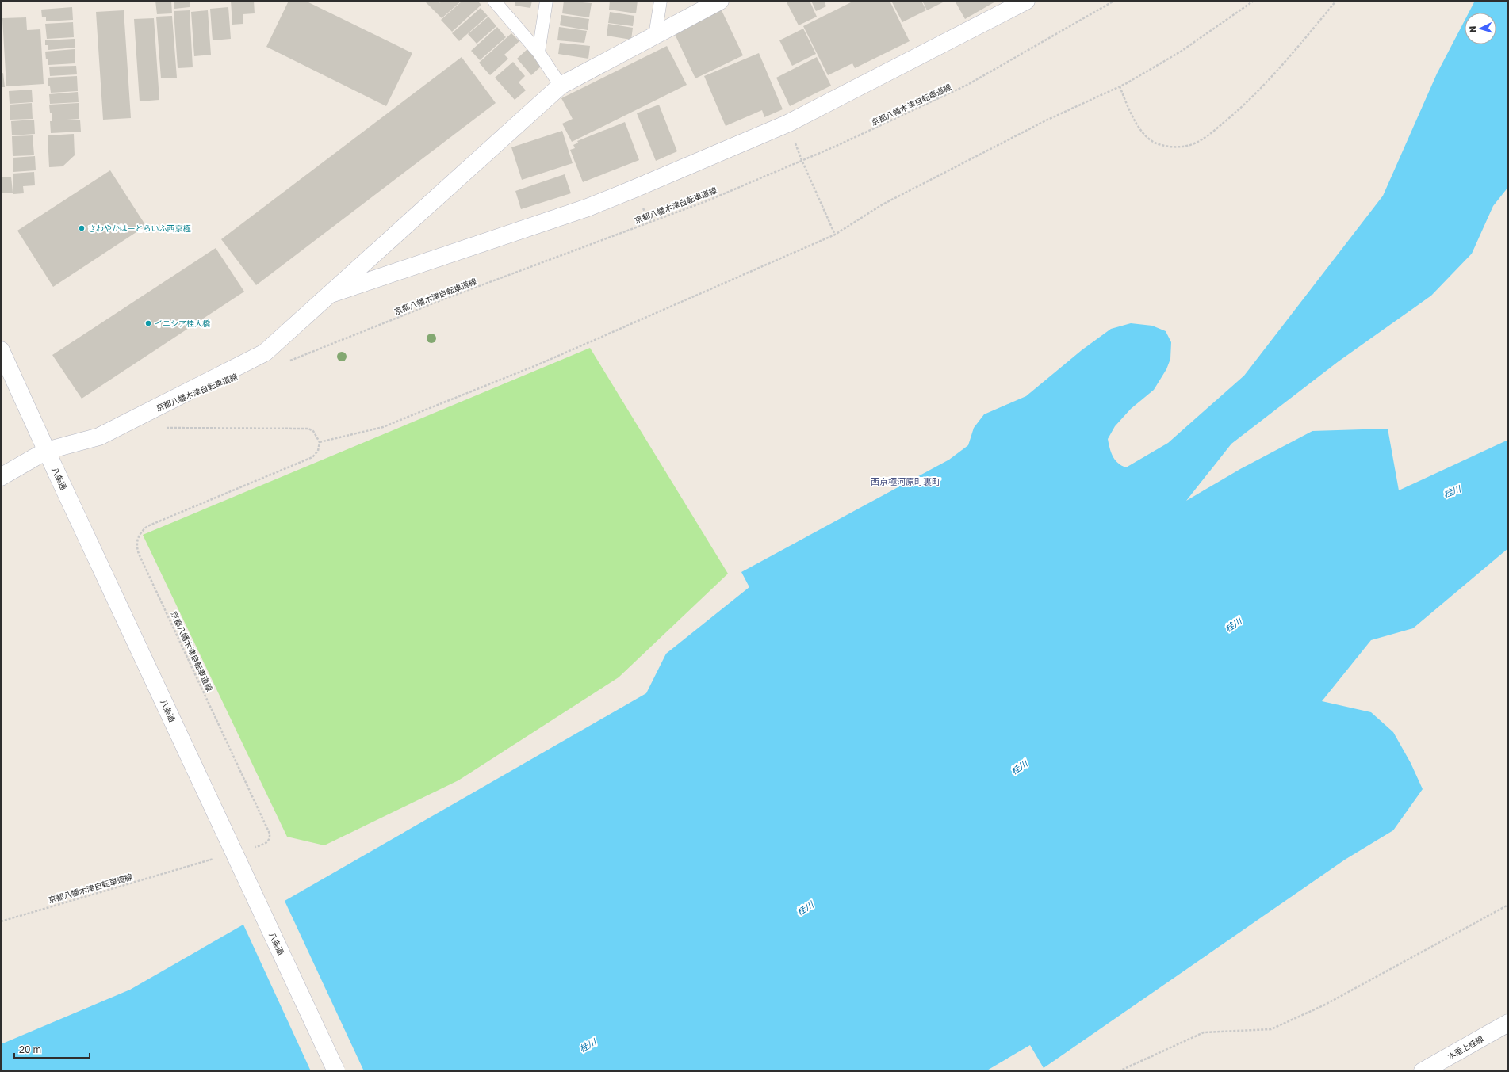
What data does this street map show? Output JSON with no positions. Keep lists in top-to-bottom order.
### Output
{
  "streets": {
    "street": ["八条通", "水垂上桂線"],
    "path": ["京都八幡木津自転車道線"]
  },
  "districts": ["西京極河原町裏町"],
  "water": ["桂川"],
  "places": ["さわやかはーとらいふ西京極", "イニシア桂大橋"],
  "scale_bar": "20 m",
  "north": "left"
}
